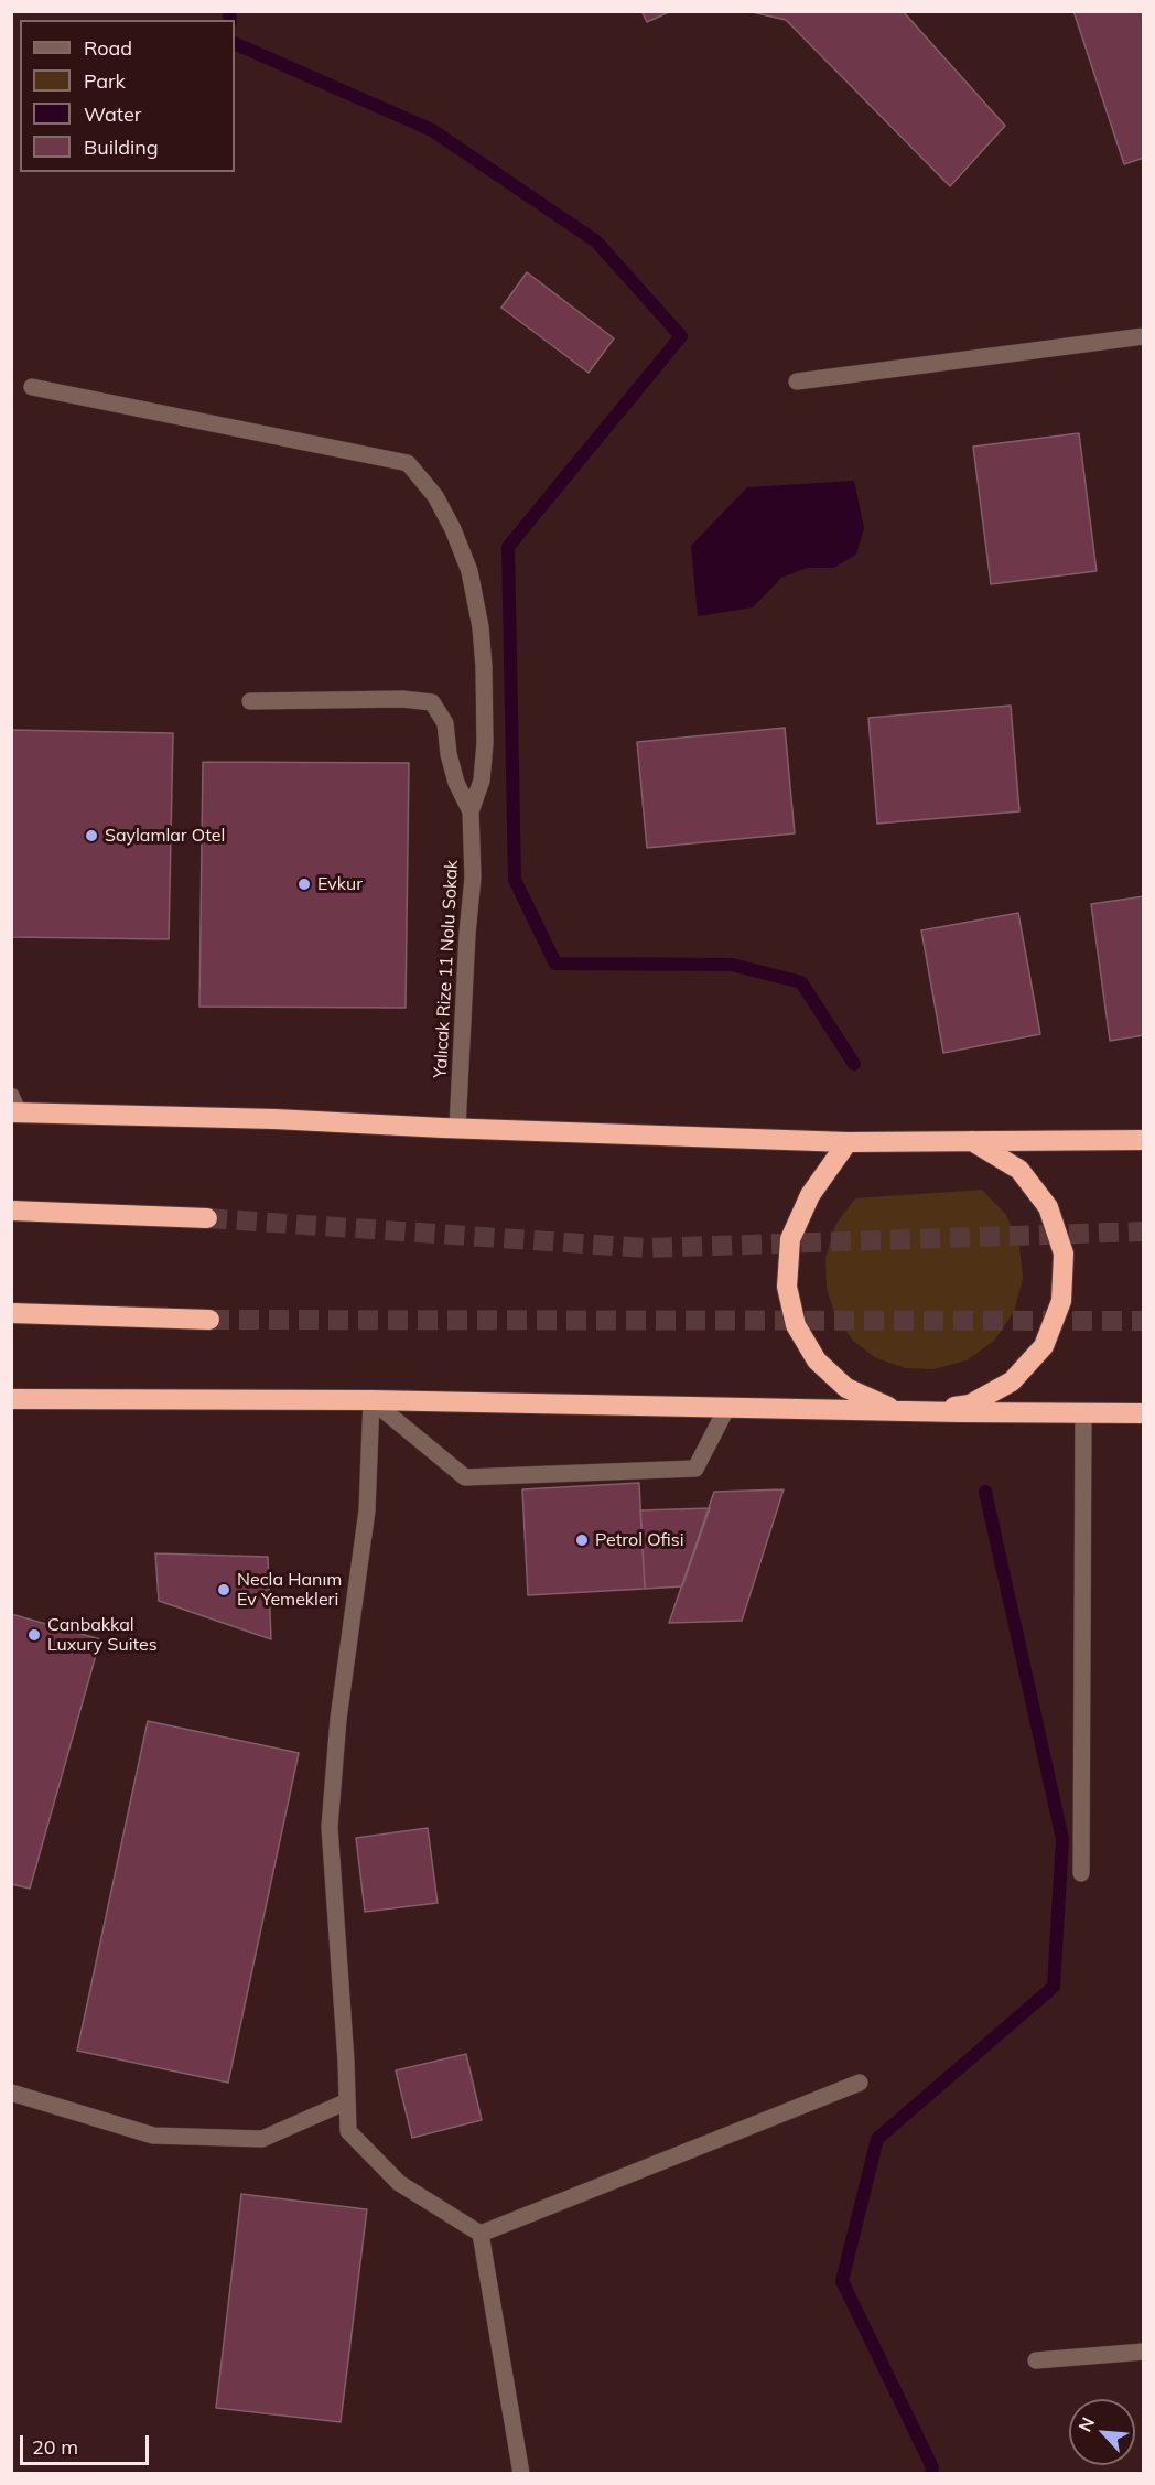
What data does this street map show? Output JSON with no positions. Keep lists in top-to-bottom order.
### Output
{
  "streets": {
    "street": ["Yalıcak Rize 11 Nolu Sokak"]
  },
  "places": [
    "Saylamlar Otel",
    "Evkur",
    "Petrol Ofisi",
    "Necla Hanım Ev Yemekleri",
    "Canbakkal Luxury Suites"
  ],
  "legend": [
    "Road",
    "Park",
    "Water",
    "Building"
  ],
  "scale_bar": "20 m",
  "north": "top left"
}
